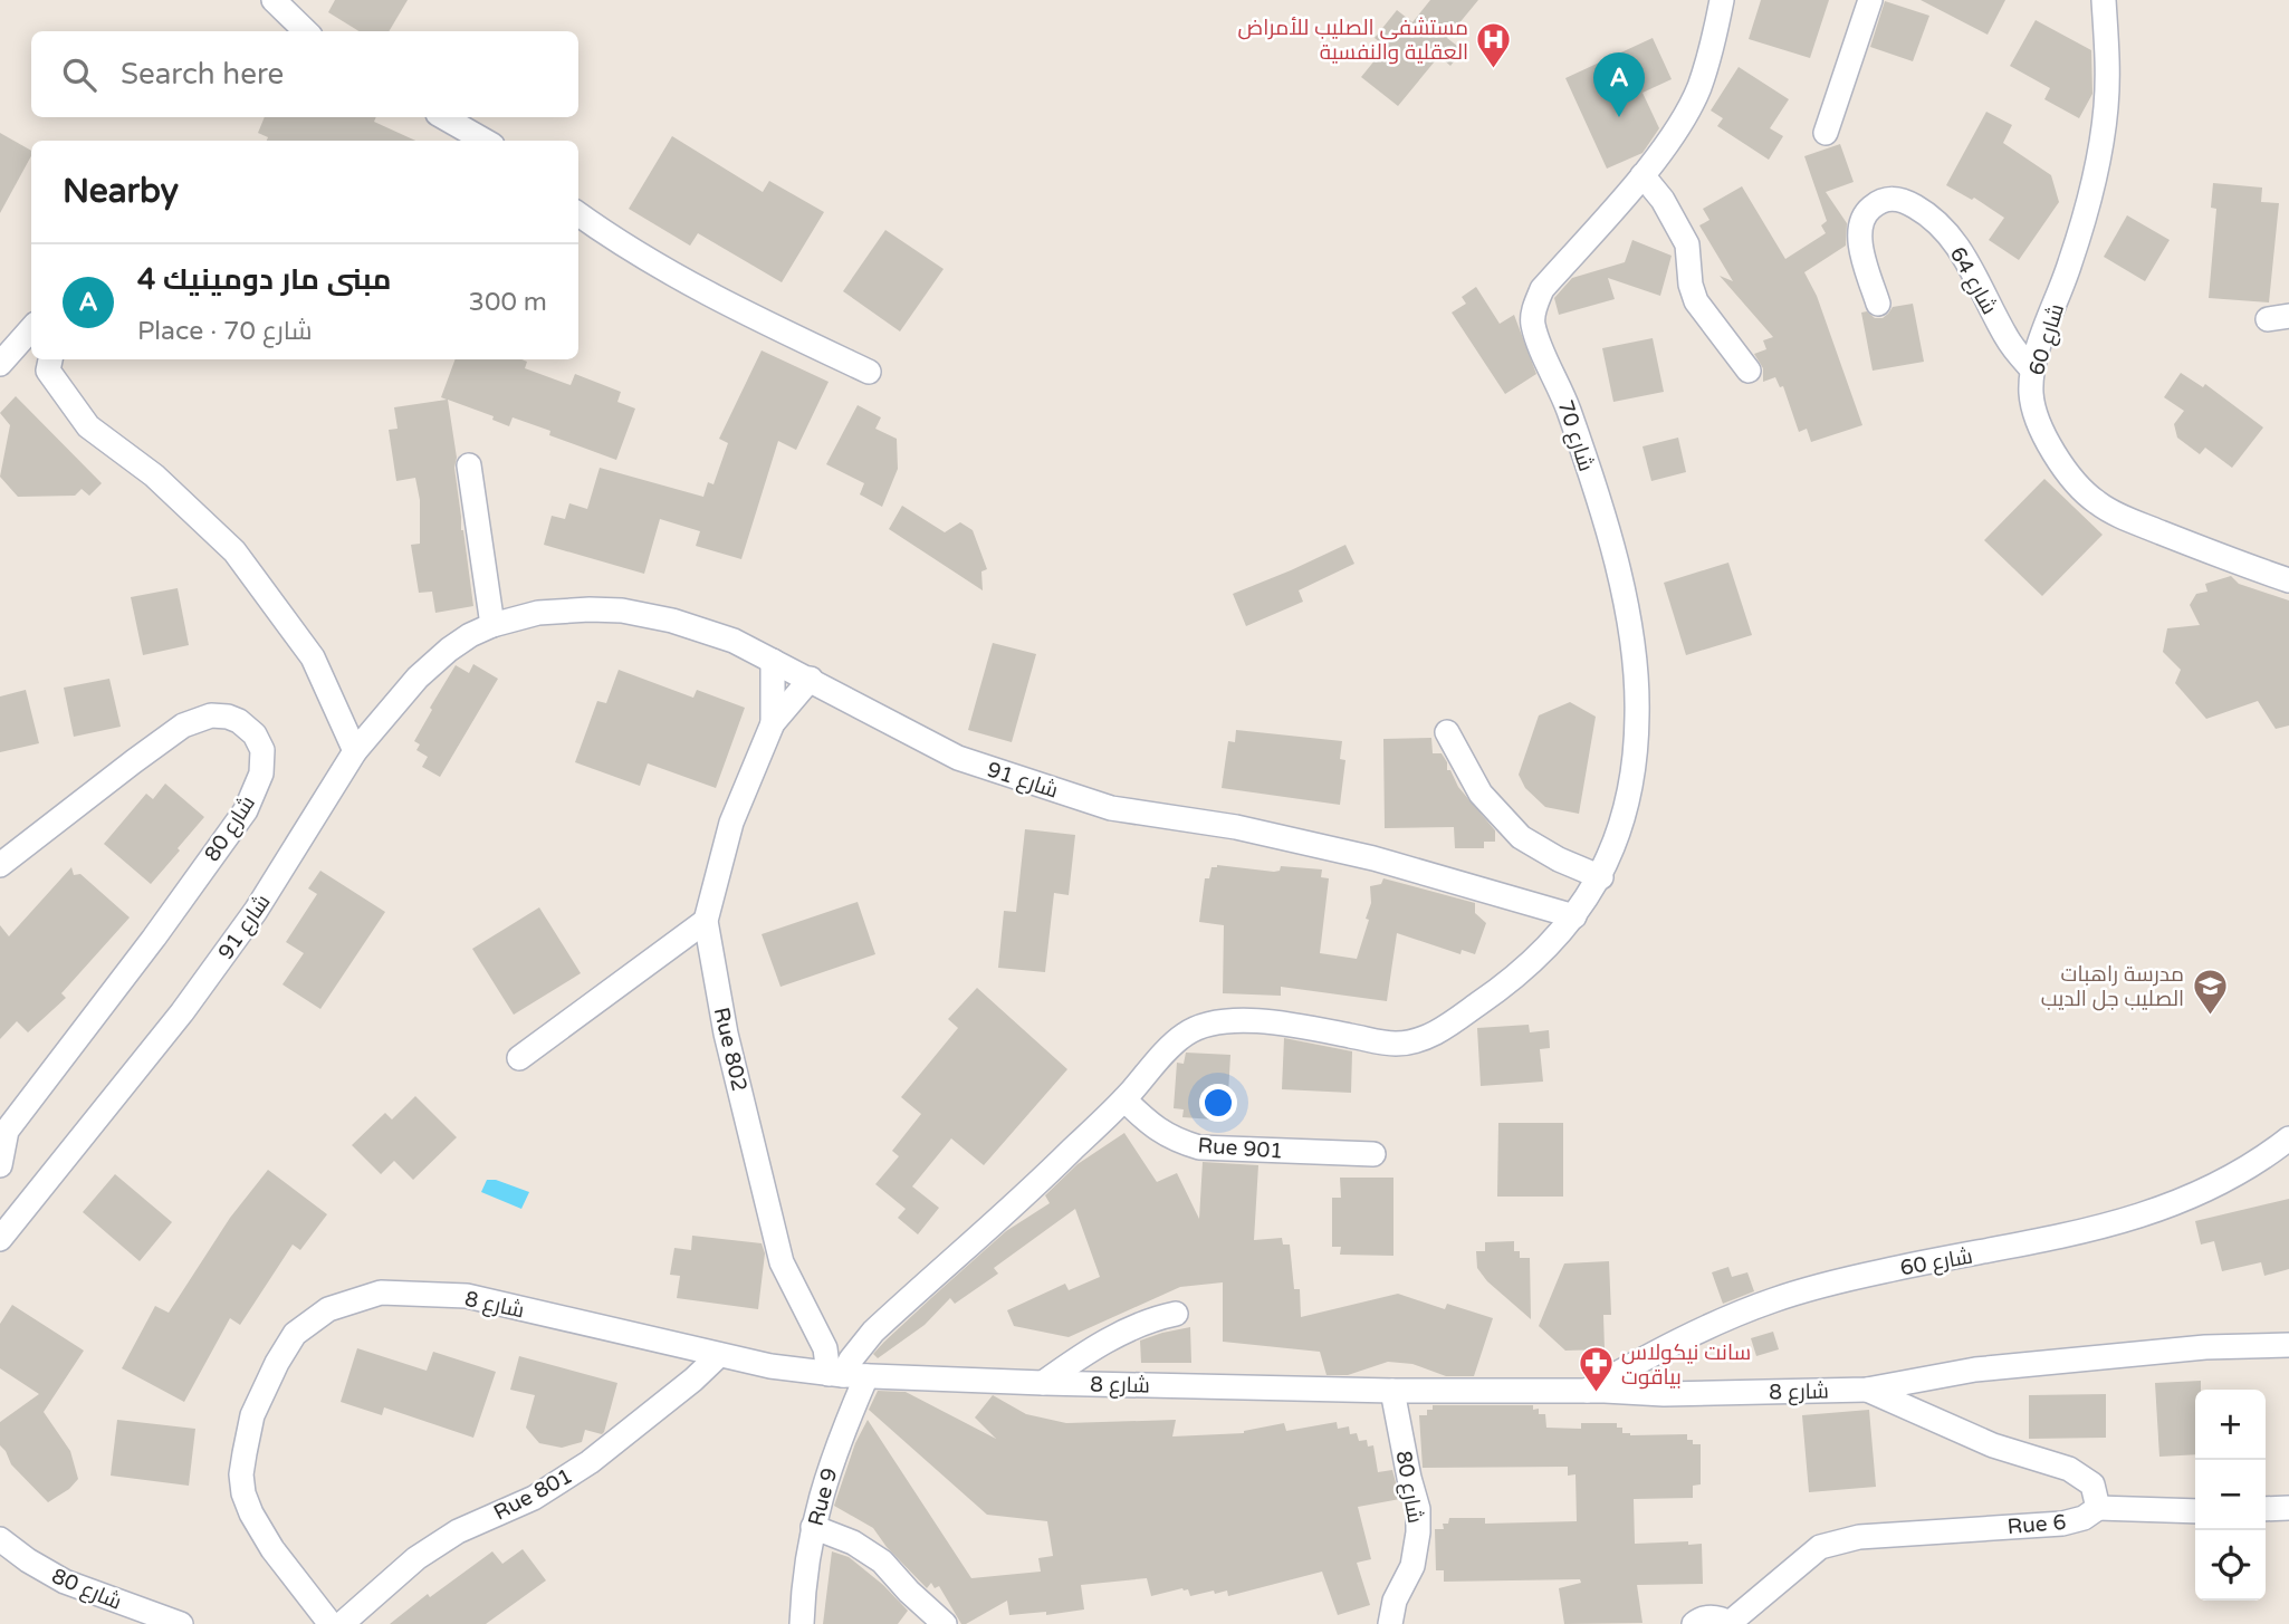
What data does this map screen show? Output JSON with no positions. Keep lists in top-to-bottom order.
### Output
{
  "streets": {
    "street": [
      "شارع 64",
      "شارع 60",
      "شارع 70",
      "شارع 91",
      "شارع 80",
      "Rue 802",
      "Rue 901",
      "شارع 8",
      "Rue 801",
      "Rue 9",
      "Rue 6"
    ]
  },
  "crossings": [
    ["شارع 64", "شارع 60"],
    ["شارع 60", "شارع 8"],
    ["شارع 70", "شارع 91"],
    ["شارع 70", "Rue 901"],
    ["شارع 70", "Rue 9"],
    ["شارع 91", "Rue 802"],
    ["شارع 80", "شارع 8"],
    ["Rue 802", "شارع 8"],
    ["Rue 802", "Rue 9"],
    ["Rue 901", "Rue 9"],
    ["شارع 8", "Rue 801"],
    ["شارع 8", "Rue 9"]
  ],
  "places": {
    "hospital": ["مستشفى الصليب للأمراض العقلية والنفسية"],
    "school or university": ["مدرسة راهبات الصليب جل الديب"],
    "pharmacy": ["سانت نيكولاس بياقوت"]
  },
  "page": {
    "search": "Search here",
    "pins": "A",
    "heading": "Nearby",
    "list": [
      {
        "mark": "A",
        "name": "مبنى مار دومينيك 4",
        "note": "Place · شارع 70",
        "value": "300 m"
      }
    ],
    "map_buttons": ["+", "−"]
  }
}
